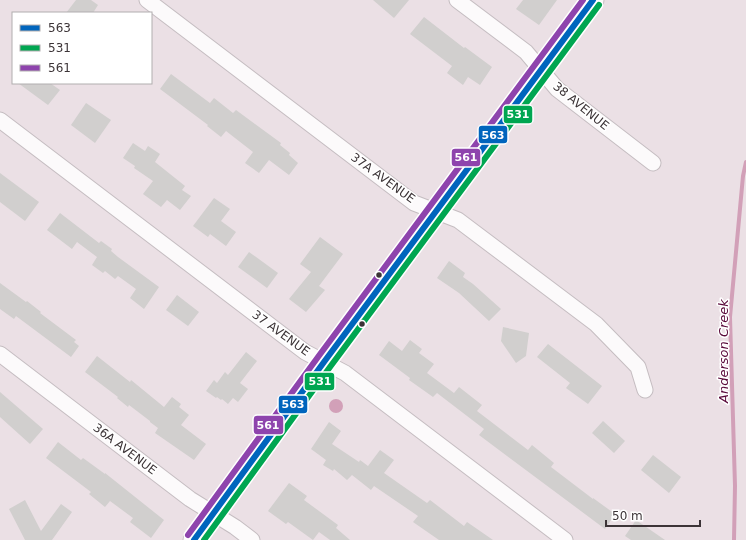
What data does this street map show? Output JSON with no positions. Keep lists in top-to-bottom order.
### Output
{
  "streets": {
    "street": [
      "38 AVENUE",
      "37A AVENUE",
      "37 AVENUE",
      "36A AVENUE"
    ]
  },
  "water": ["Anderson Creek"],
  "lines": ["transit line 563", "transit line 561", "transit line 531"],
  "legend": ["563", "531", "561"],
  "scale_bar": "50 m"
}
